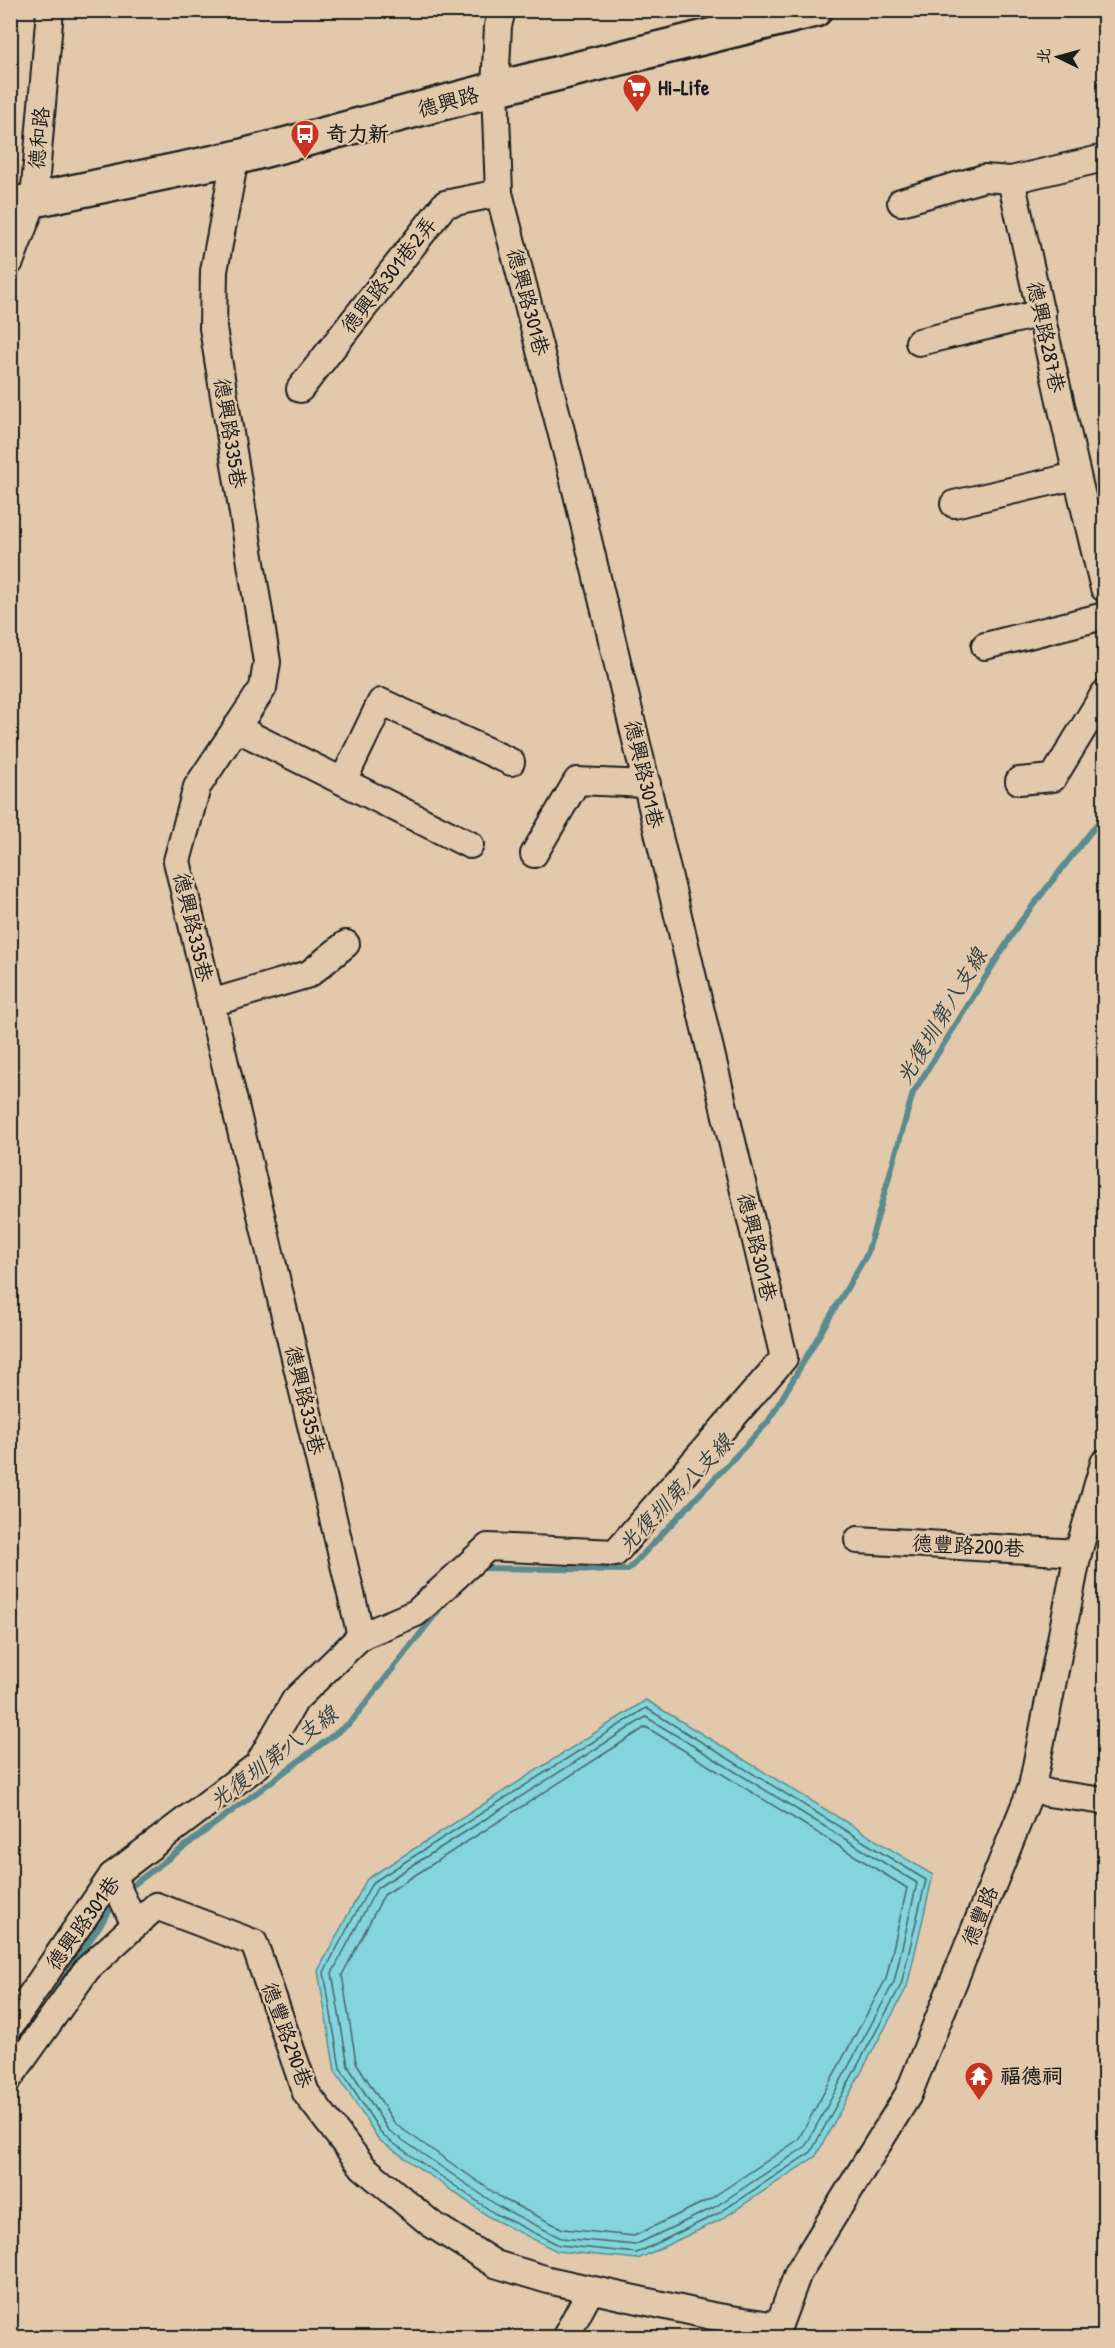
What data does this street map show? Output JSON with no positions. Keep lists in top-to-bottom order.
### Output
{
  "streets": {
    "main road": ["德興路"],
    "street": [
      "德和路",
      "德興路301巷2弄",
      "德興路301巷",
      "德興路287巷",
      "德興路335巷",
      "德豐路200巷",
      "德豐路",
      "德豐路290巷"
    ]
  },
  "crossings": [
    ["德興路", "德和路"],
    ["德興路", "德興路301巷"],
    ["德興路", "德興路335巷"],
    ["德興路301巷2弄", "德興路301巷"],
    ["德興路301巷", "德興路335巷"],
    ["德豐路200巷", "德豐路"],
    ["德豐路", "德豐路290巷"]
  ],
  "water": ["光復圳第八支線"],
  "places": {
    "supermarket": ["Hi-Life"],
    "bus stop": ["奇力新"],
    "temple": ["福德祠"]
  },
  "north": "left"
}
